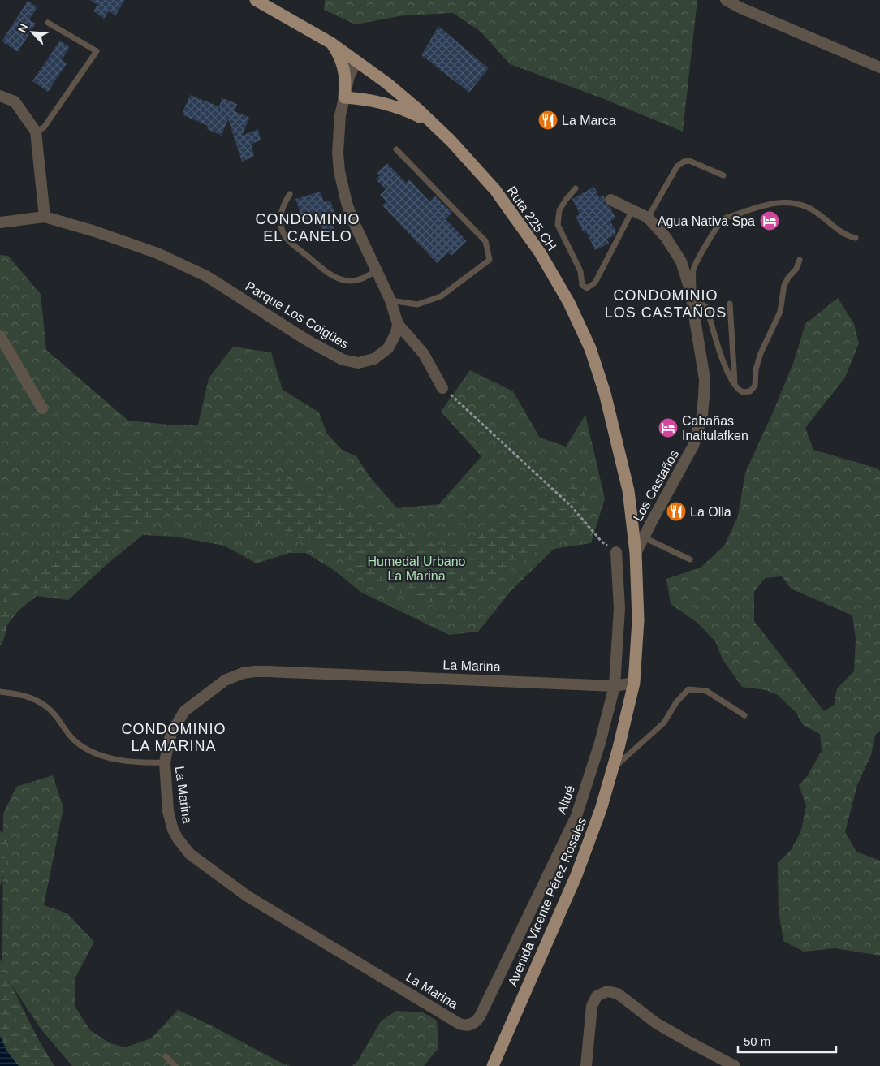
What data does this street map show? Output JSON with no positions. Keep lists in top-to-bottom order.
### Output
{
  "streets": {
    "main road": ["Ruta 225 CH", "Avenida Vicente Pérez Rosales"],
    "street": [
      "Parque Los Coigües",
      "Los Castaños",
      "La Marina",
      "Altué"
    ]
  },
  "crossings": [
    ["Ruta 225 CH", "Los Castaños"],
    ["Ruta 225 CH", "Avenida Vicente Pérez Rosales"],
    ["Los Castaños", "Avenida Vicente Pérez Rosales"],
    ["La Marina", "Altué"],
    ["La Marina", "Avenida Vicente Pérez Rosales"]
  ],
  "districts": ["CONDOMINIO EL CANELO", "CONDOMINIO LOS CASTAÑOS", "CONDOMINIO LA MARINA"],
  "parks": ["Humedal Urbano La Marina"],
  "places": {
    "restaurant": ["La Marca", "La Olla"],
    "hotel": ["Agua Nativa Spa", "Cabañas Inaltulafken"]
  },
  "scale_bar": "50 m",
  "north": "top left"
}
